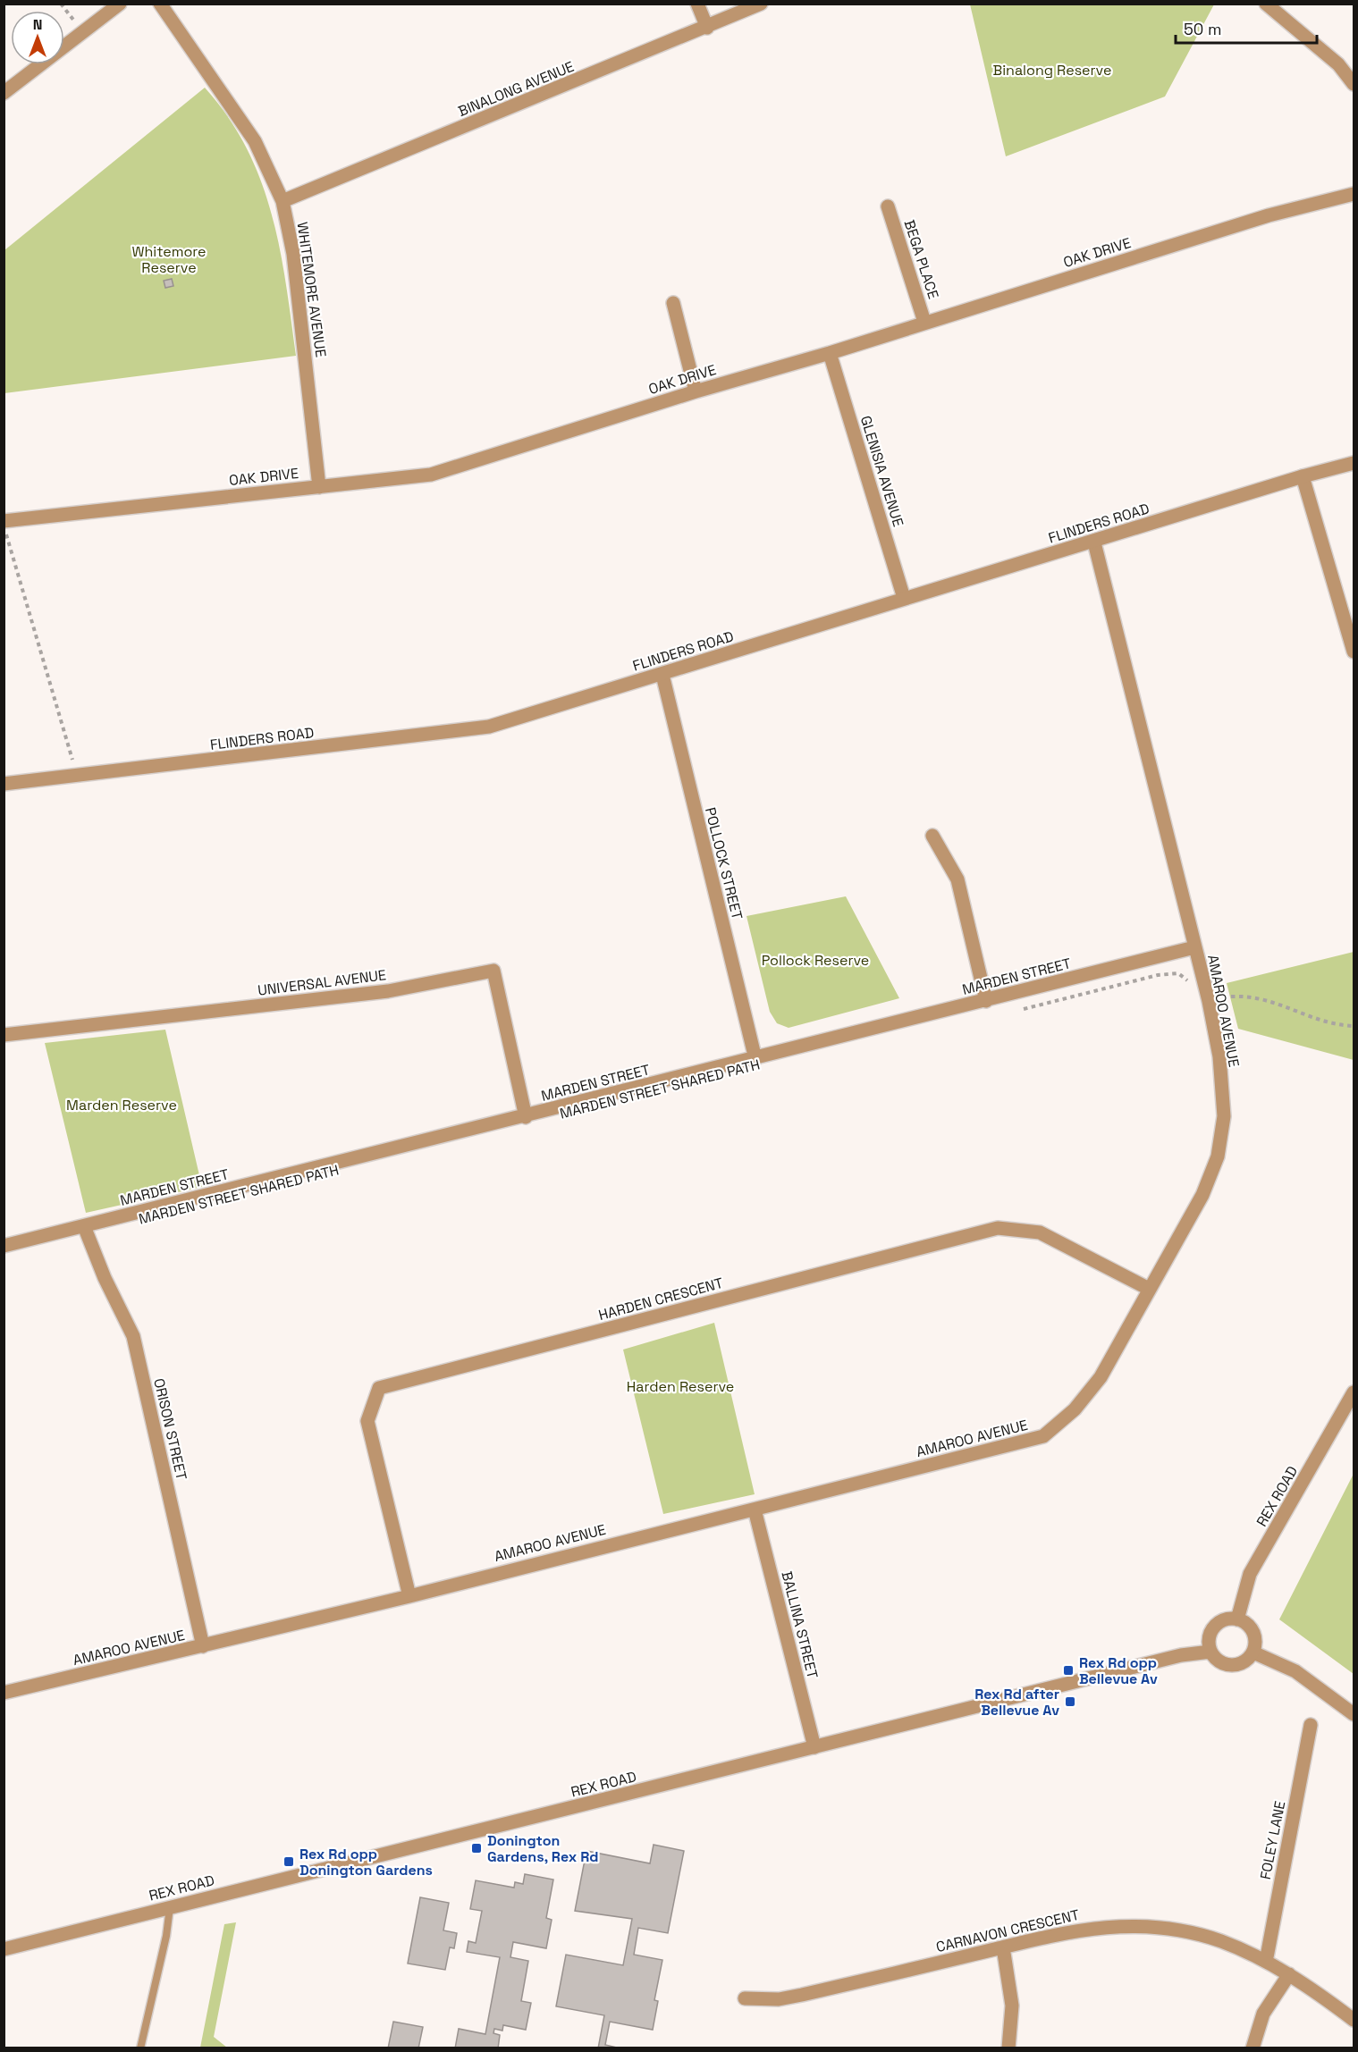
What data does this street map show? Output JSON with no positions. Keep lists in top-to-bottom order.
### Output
{
  "streets": {
    "street": [
      "BINALONG AVENUE",
      "OAK DRIVE",
      "BEGA PLACE",
      "WHITEMORE AVENUE",
      "GLENISIA AVENUE",
      "FLINDERS ROAD",
      "POLLOCK STREET",
      "MARDEN STREET",
      "UNIVERSAL AVENUE",
      "AMAROO AVENUE",
      "HARDEN CRESCENT",
      "ORISON STREET",
      "REX ROAD",
      "BALLINA STREET",
      "FOLEY LANE",
      "CARNAVON CRESCENT"
    ]
  },
  "crossings": [
    ["BINALONG AVENUE", "WHITEMORE AVENUE"],
    ["OAK DRIVE", "BEGA PLACE"],
    ["OAK DRIVE", "WHITEMORE AVENUE"],
    ["OAK DRIVE", "GLENISIA AVENUE"],
    ["GLENISIA AVENUE", "FLINDERS ROAD"],
    ["FLINDERS ROAD", "POLLOCK STREET"],
    ["FLINDERS ROAD", "AMAROO AVENUE"],
    ["POLLOCK STREET", "MARDEN STREET"],
    ["MARDEN STREET", "UNIVERSAL AVENUE"],
    ["MARDEN STREET", "AMAROO AVENUE"],
    ["MARDEN STREET", "ORISON STREET"],
    ["AMAROO AVENUE", "HARDEN CRESCENT"],
    ["AMAROO AVENUE", "ORISON STREET"],
    ["AMAROO AVENUE", "BALLINA STREET"],
    ["REX ROAD", "BALLINA STREET"],
    ["FOLEY LANE", "CARNAVON CRESCENT"]
  ],
  "parks": [
    "Binalong Reserve",
    "Whitemore Reserve",
    "Pollock Reserve",
    "Marden Reserve",
    "Harden Reserve"
  ],
  "places": {
    "transit": [
      "Rex Rd opp Bellevue Av",
      "Rex Rd after Bellevue Av",
      "Donington Gardens, Rex Rd",
      "Rex Rd opp Donington Gardens"
    ]
  },
  "scale_bar": "50 m",
  "north": "top"
}
